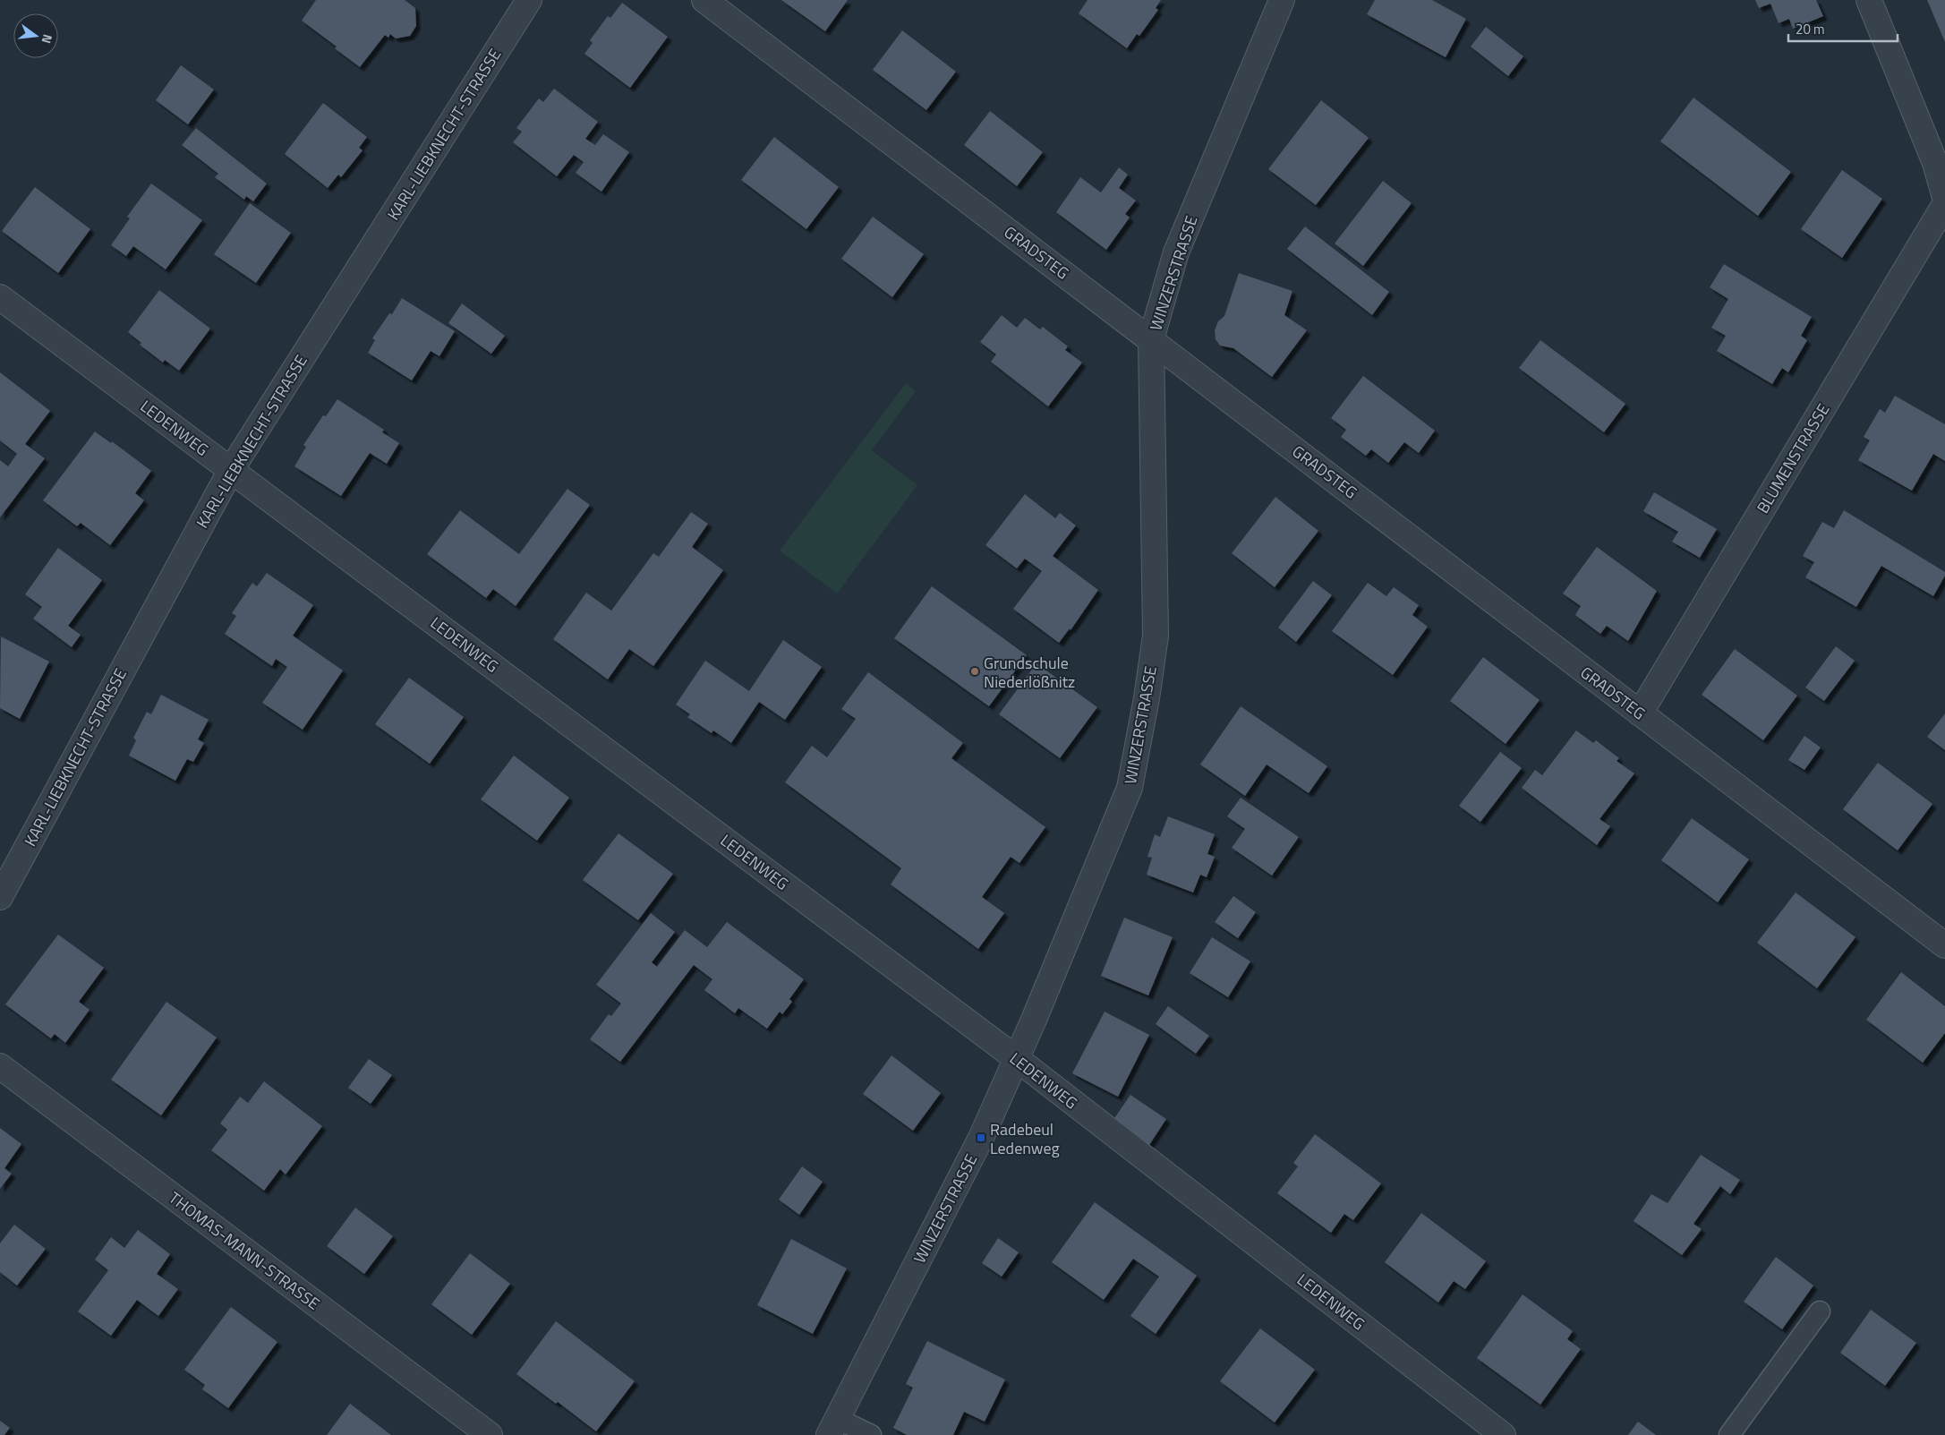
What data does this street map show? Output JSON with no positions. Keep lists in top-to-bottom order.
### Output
{
  "streets": {
    "street": [
      "KARL-LIEBKNECHT-STRASSE",
      "GRADSTEG",
      "WINZERSTRASSE",
      "LEDENWEG",
      "BLUMENSTRASSE",
      "THOMAS-MANN-STRASSE"
    ]
  },
  "crossings": [
    ["KARL-LIEBKNECHT-STRASSE", "LEDENWEG"],
    ["GRADSTEG", "WINZERSTRASSE"],
    ["GRADSTEG", "BLUMENSTRASSE"],
    ["WINZERSTRASSE", "LEDENWEG"]
  ],
  "places": {
    "other": ["Grundschule Niederlößnitz"],
    "transit": ["Radebeul Ledenweg"]
  },
  "scale_bar": "20 m",
  "north": "right"
}
